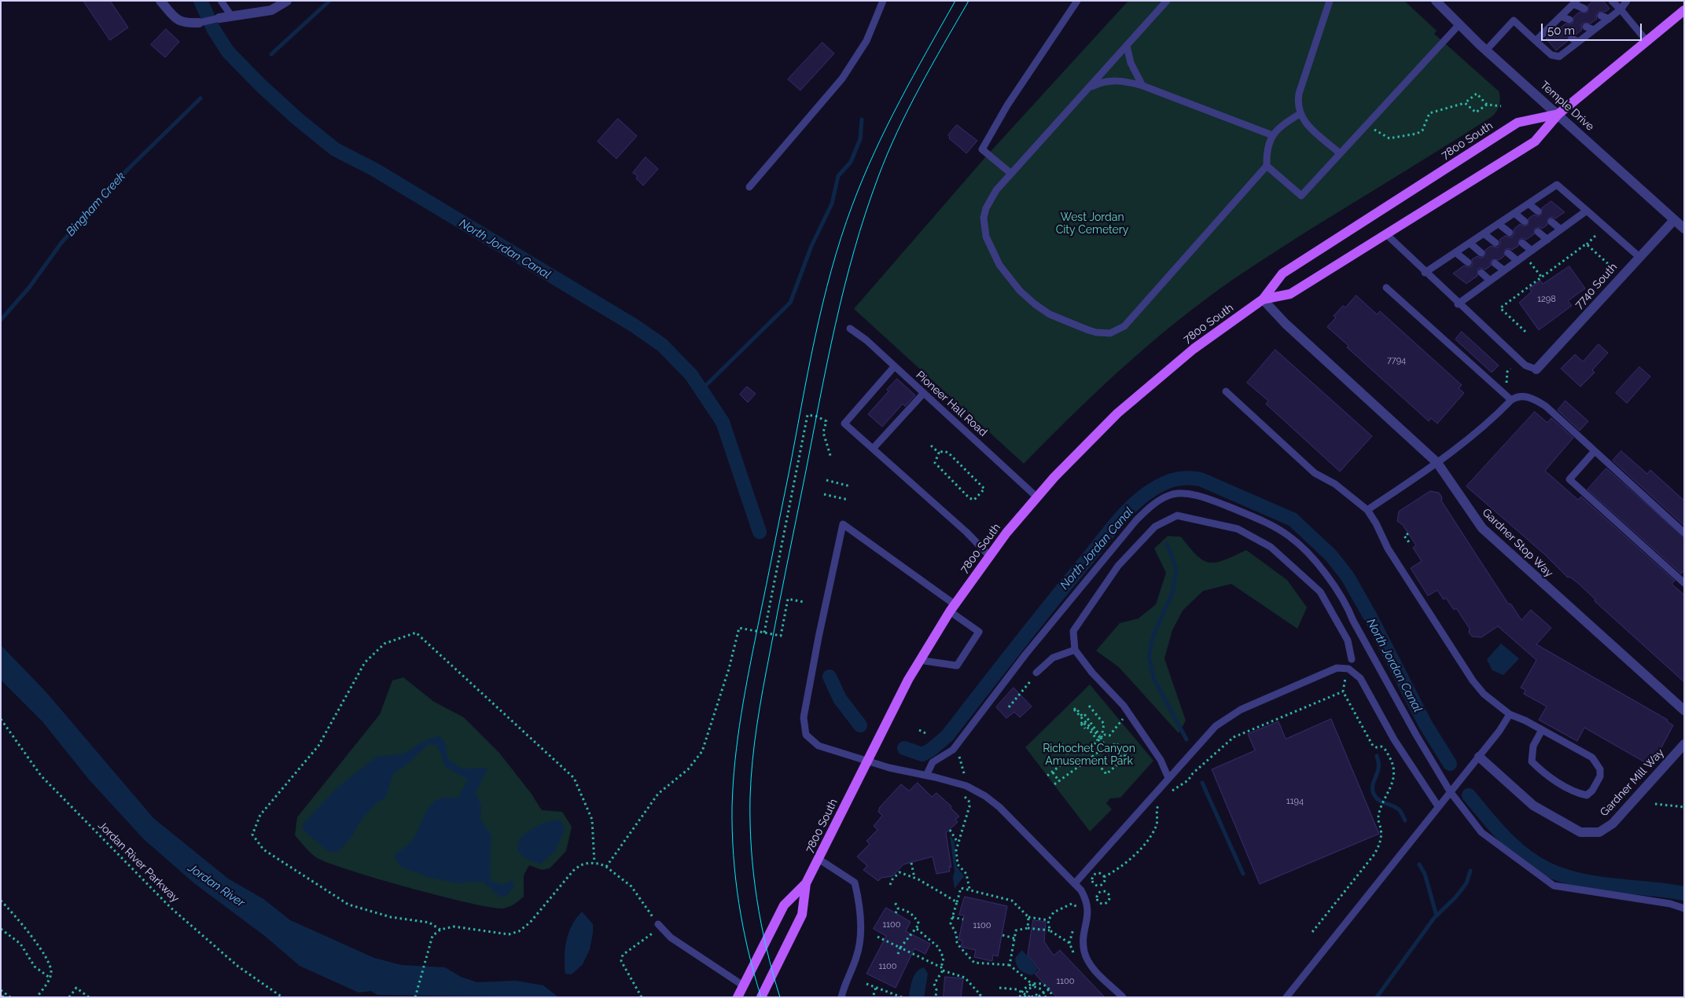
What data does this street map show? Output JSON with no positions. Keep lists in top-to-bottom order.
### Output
{
  "streets": {
    "main road": ["7800 South"],
    "street": [
      "Temple Drive",
      "7740 South",
      "Gardner Stop Way",
      "Gardner Mill Way"
    ],
    "lane": ["Pioneer Hall Road"],
    "path": ["Jordan River Parkway"]
  },
  "crossings": [
    ["Temple Drive", "7800 South"],
    ["Temple Drive", "7740 South"],
    ["7800 South", "Pioneer Hall Road"],
    ["7800 South", "Gardner Stop Way"]
  ],
  "water": ["Bingham Creek", "North Jordan Canal", "Jordan River"],
  "parks": ["West Jordan City Cemetery", "Richochet Canyon Amusement Park"],
  "house_numbers": [
    "1298",
    "7794",
    "1194",
    "1100",
    "1100",
    "1100",
    "1100"
  ],
  "scale_bar": "50 m"
}
